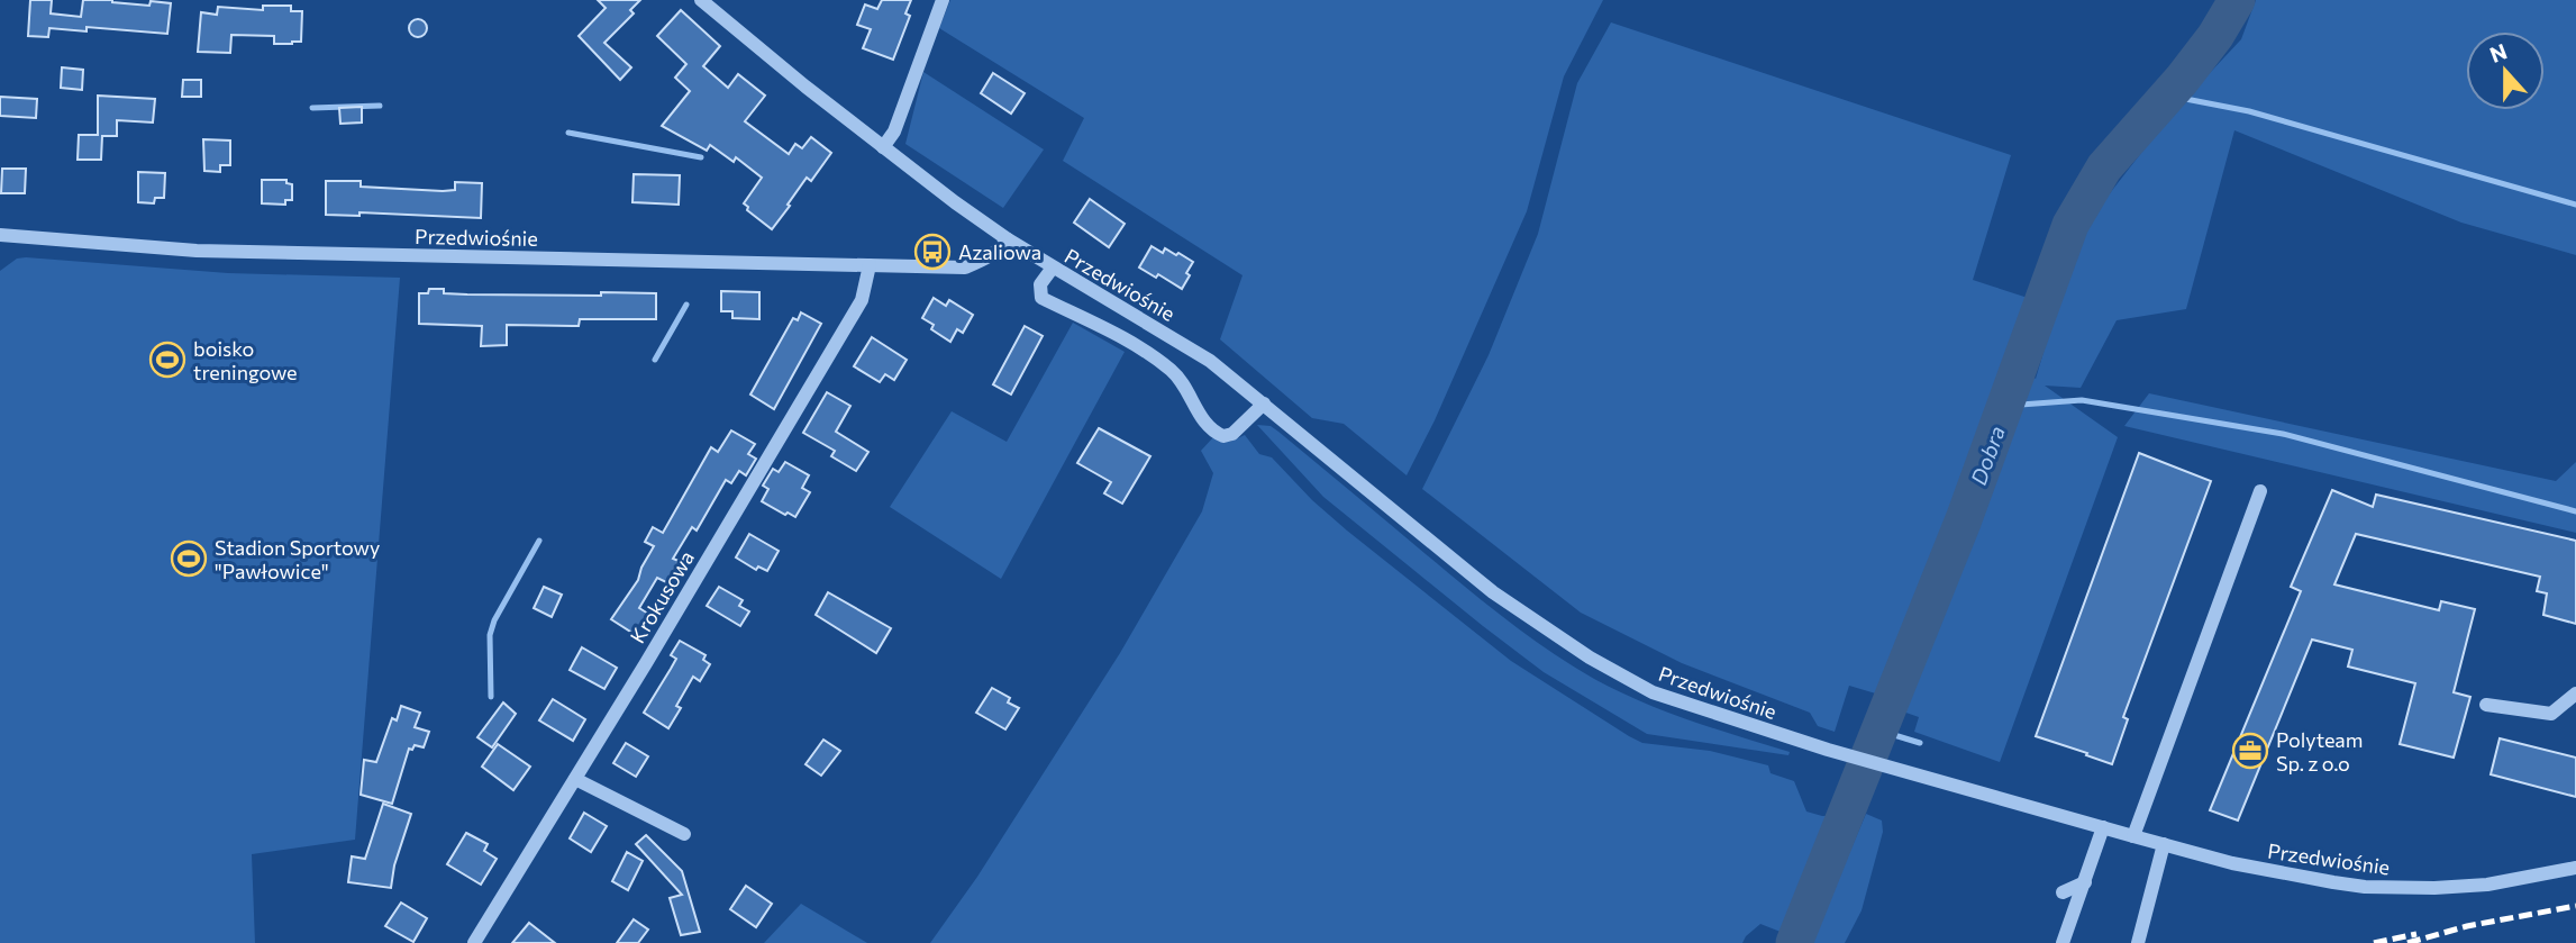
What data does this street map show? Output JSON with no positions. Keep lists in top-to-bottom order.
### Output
{
  "streets": {
    "street": ["Przedwiośnie", "Krokusowa"]
  },
  "crossings": [
    ["Przedwiośnie", "Krokusowa"]
  ],
  "water": ["Dobra"],
  "places": {
    "bus stop": ["Azaliowa"],
    "sports": ["boisko treningowe", "Stadion Sportowy \"Pawłowice\""],
    "office": ["Polyteam Sp. z o.o"]
  },
  "north": "top"
}
